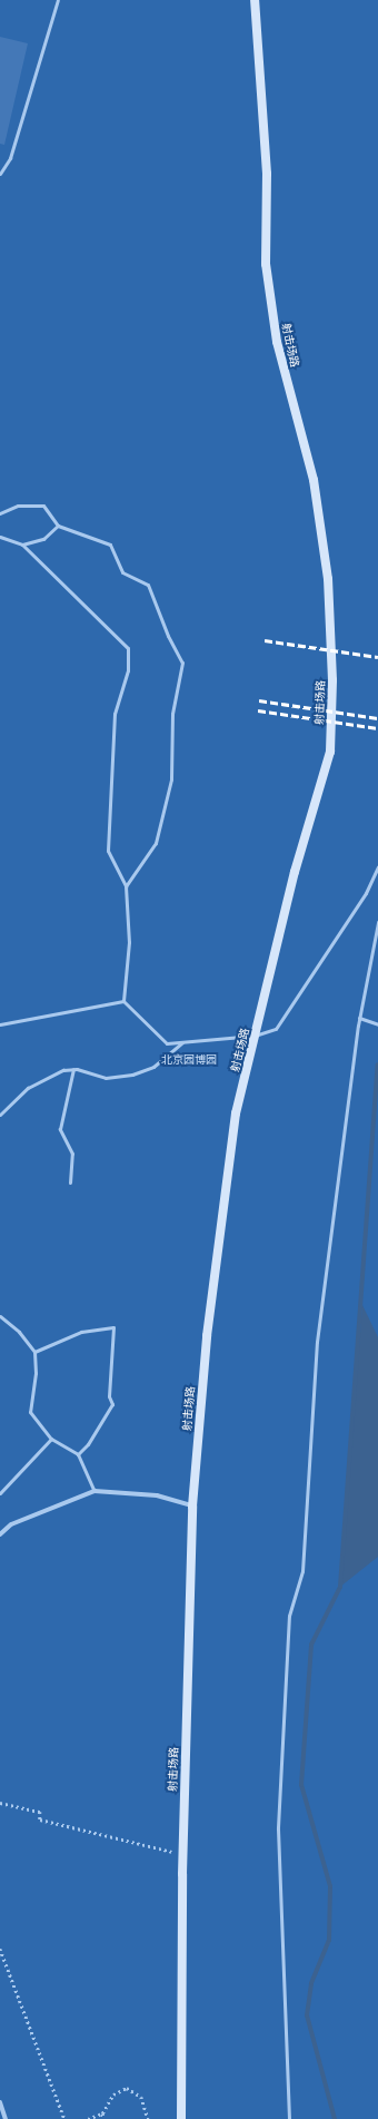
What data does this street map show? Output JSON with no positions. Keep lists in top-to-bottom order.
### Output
{
  "streets": {
    "street": ["射击场路"]
  },
  "parks": ["北京园博园"]
}
